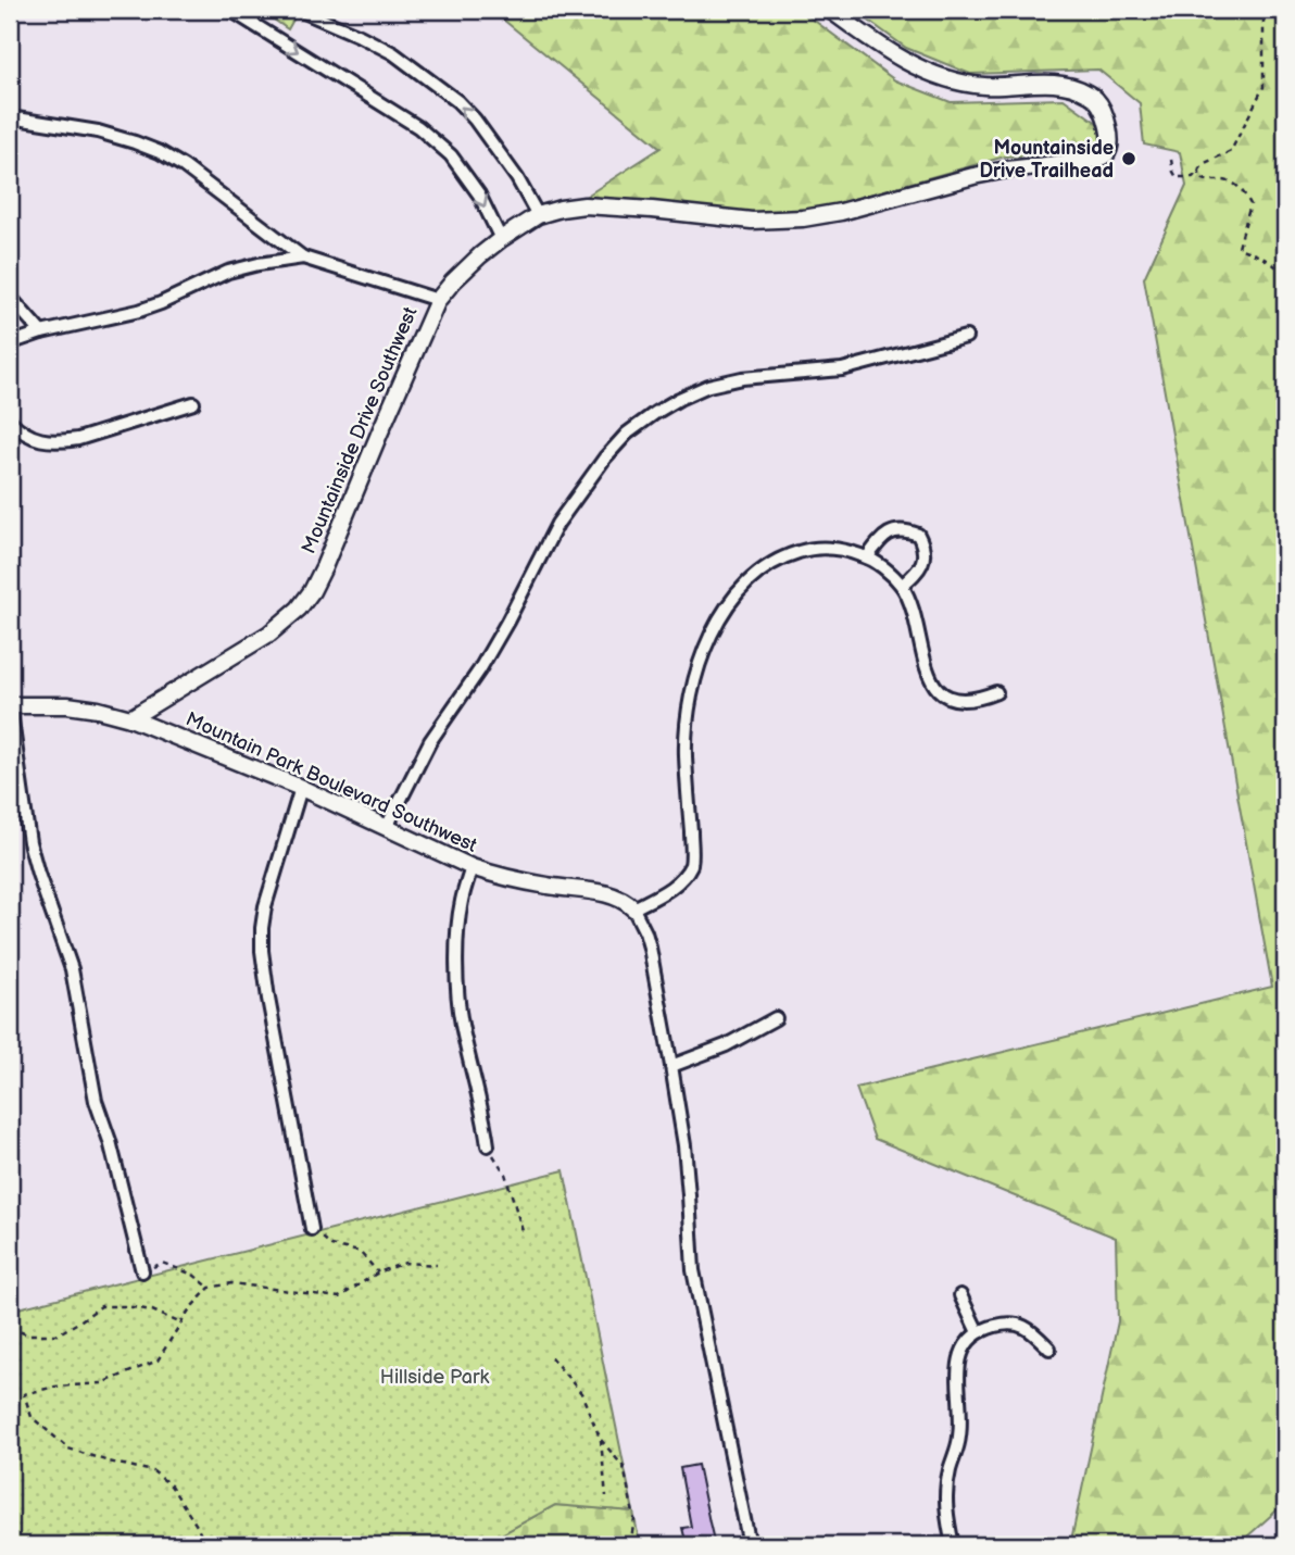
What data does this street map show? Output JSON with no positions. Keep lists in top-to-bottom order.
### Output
{
  "streets": {
    "street": ["Mountainside Drive Southwest", "Mountain Park Boulevard Southwest"]
  },
  "crossings": [
    ["Mountainside Drive Southwest", "Mountain Park Boulevard Southwest"]
  ],
  "parks": ["Hillside Park"],
  "places": ["Mountainside Drive Trailhead"]
}
